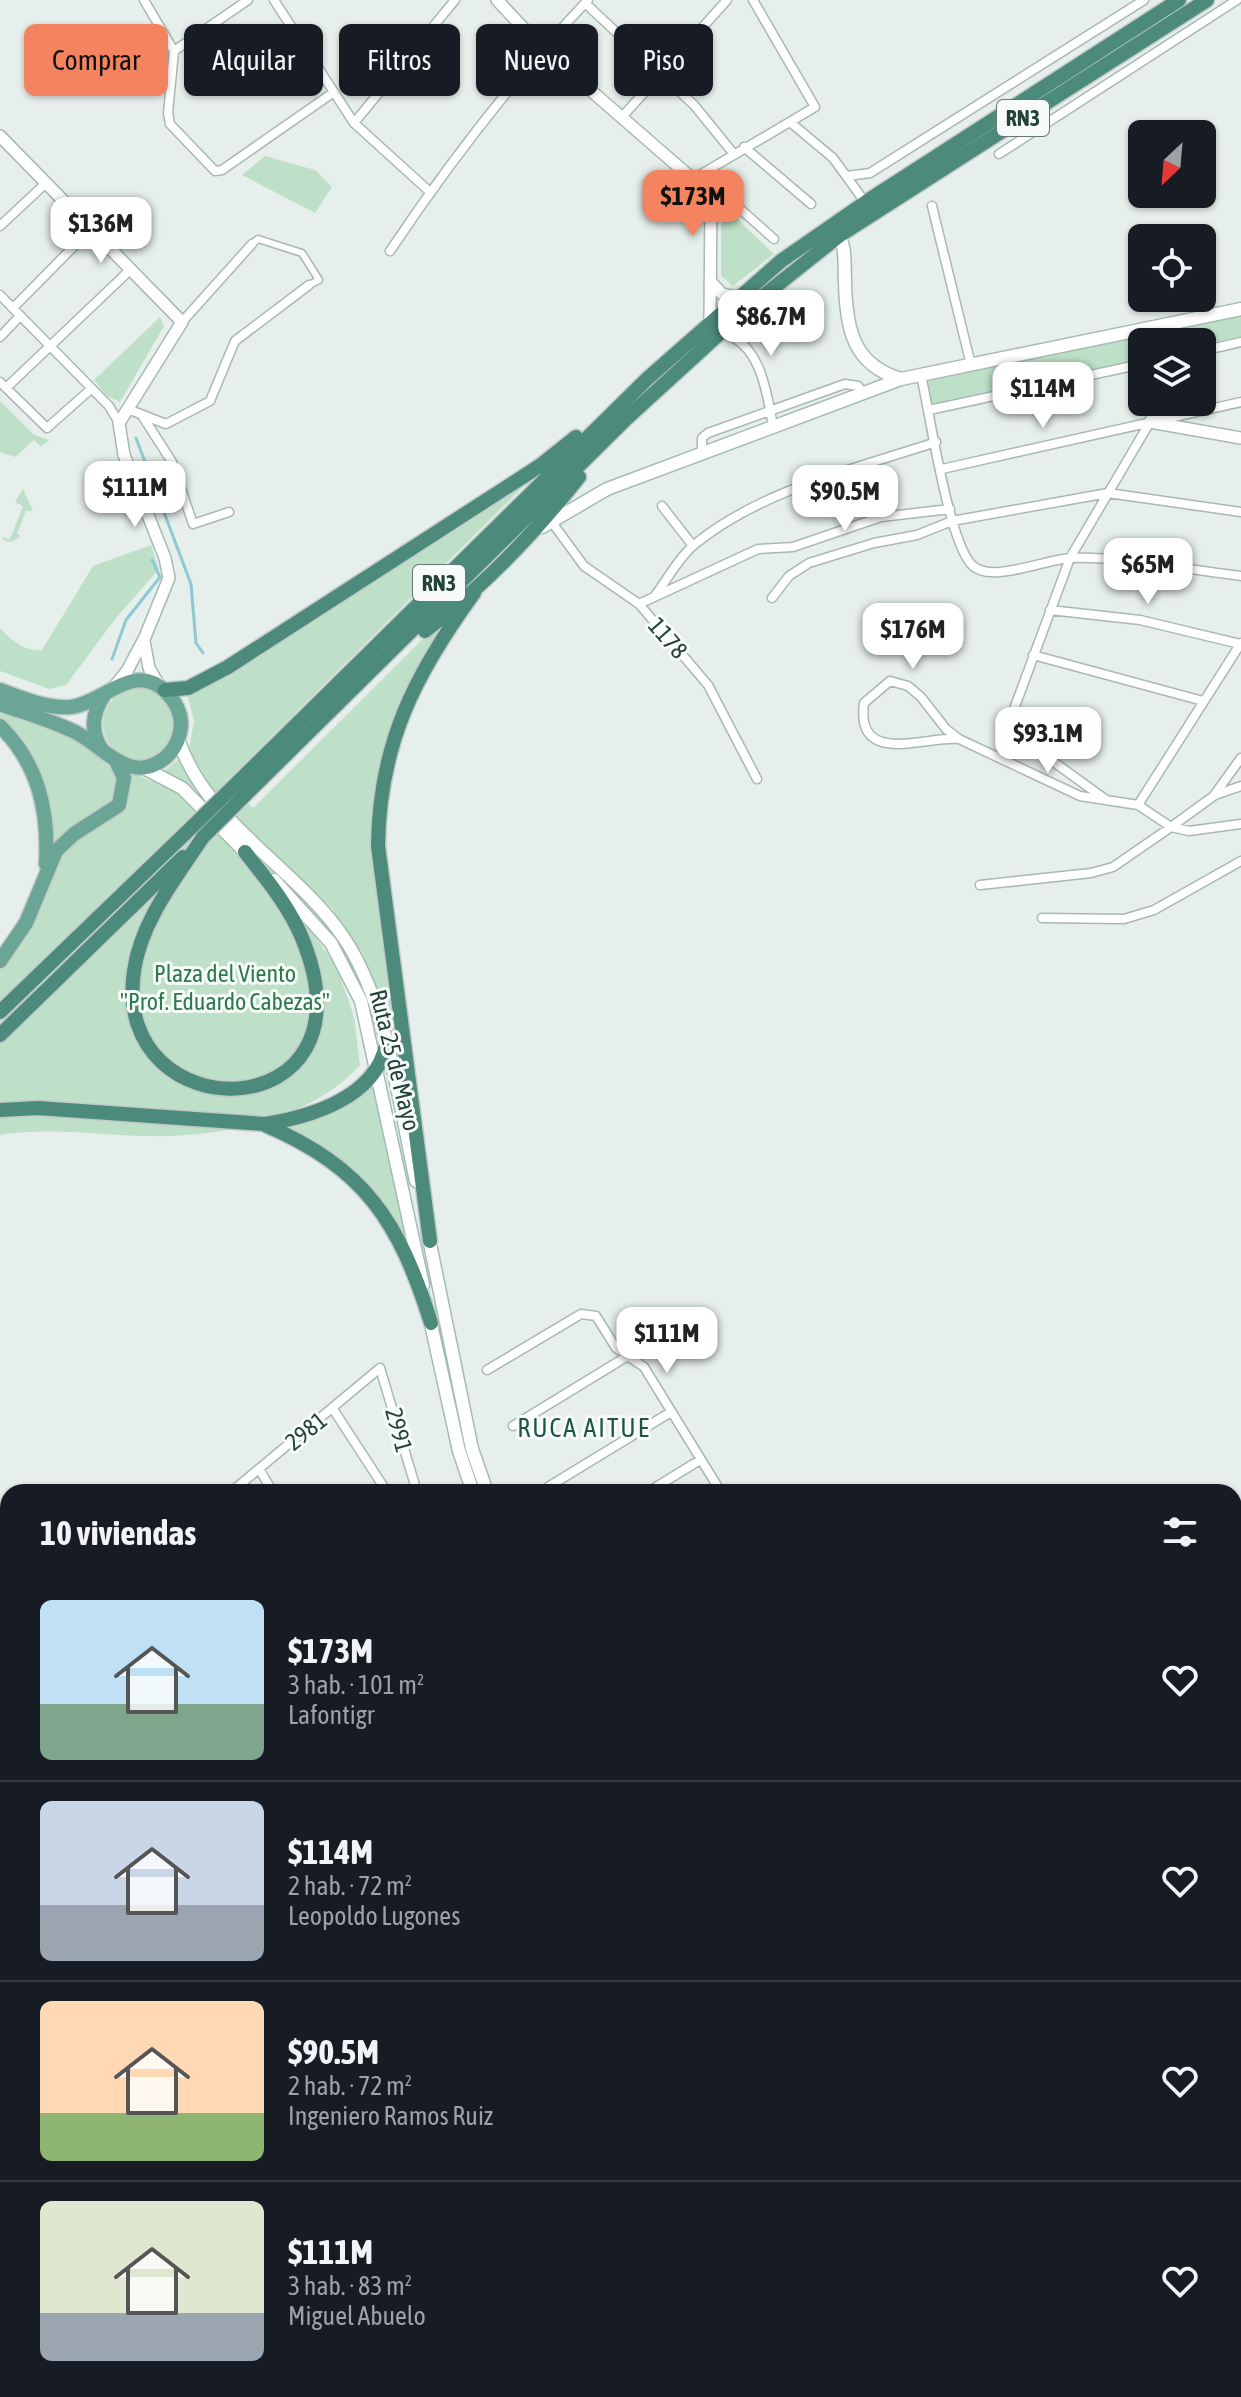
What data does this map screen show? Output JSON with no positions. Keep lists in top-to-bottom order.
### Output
{
  "streets": {
    "highway": ["RN3"],
    "main road": ["Ruta 25 de Mayo"],
    "street": ["1178", "2991", "2981"]
  },
  "crossings": [
    ["2991", "2981"]
  ],
  "districts": ["RUCA AITUE"],
  "parks": ["Plaza del Viento \"Prof. Eduardo Cabezas\""],
  "north": "bottom left",
  "page": {
    "chip": [
      "Comprar",
      "Alquilar",
      "Filtros",
      "Nuevo",
      "Piso"
    ],
    "price": [
      "$173M",
      "$136M",
      "$86.7M",
      "$114M",
      "$111M",
      "$90.5M",
      "$65M",
      "$176M",
      "$93.1M",
      "$111M"
    ],
    "heading": "10 viviendas",
    "list": [
      {
        "name": "$173M",
        "note": "3 hab. · 101 m² · Lafontigr"
      },
      {
        "name": "$114M",
        "note": "2 hab. · 72 m² · Leopoldo Lugones"
      },
      {
        "name": "$90.5M",
        "note": "2 hab. · 72 m² · Ingeniero Ramos Ruiz"
      },
      {
        "name": "$111M",
        "note": "3 hab. · 83 m² · Miguel Abuelo"
      }
    ]
  }
}
